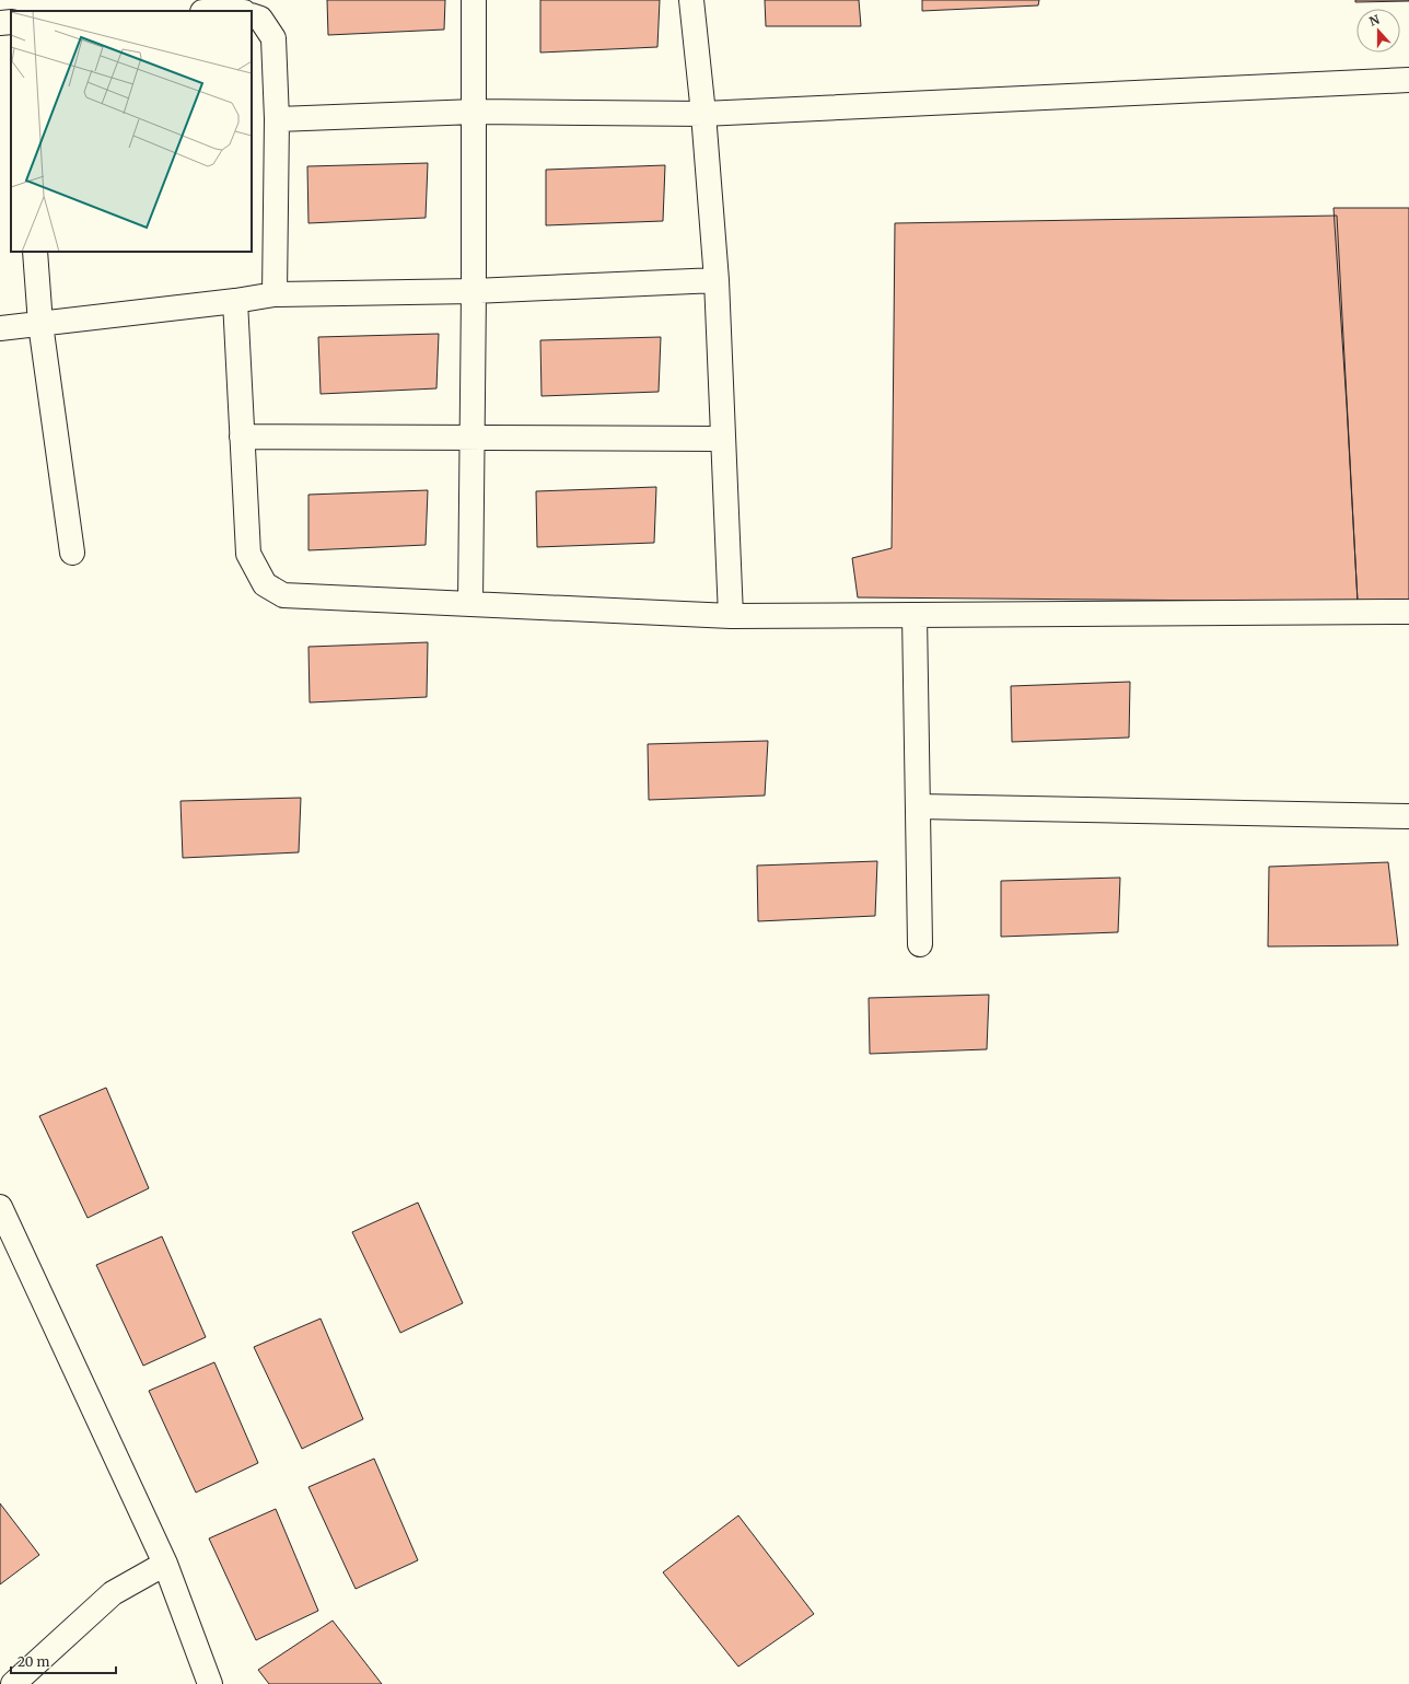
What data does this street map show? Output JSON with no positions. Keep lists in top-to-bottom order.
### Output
{
  "scale_bar": "20 m",
  "north": "top"
}
